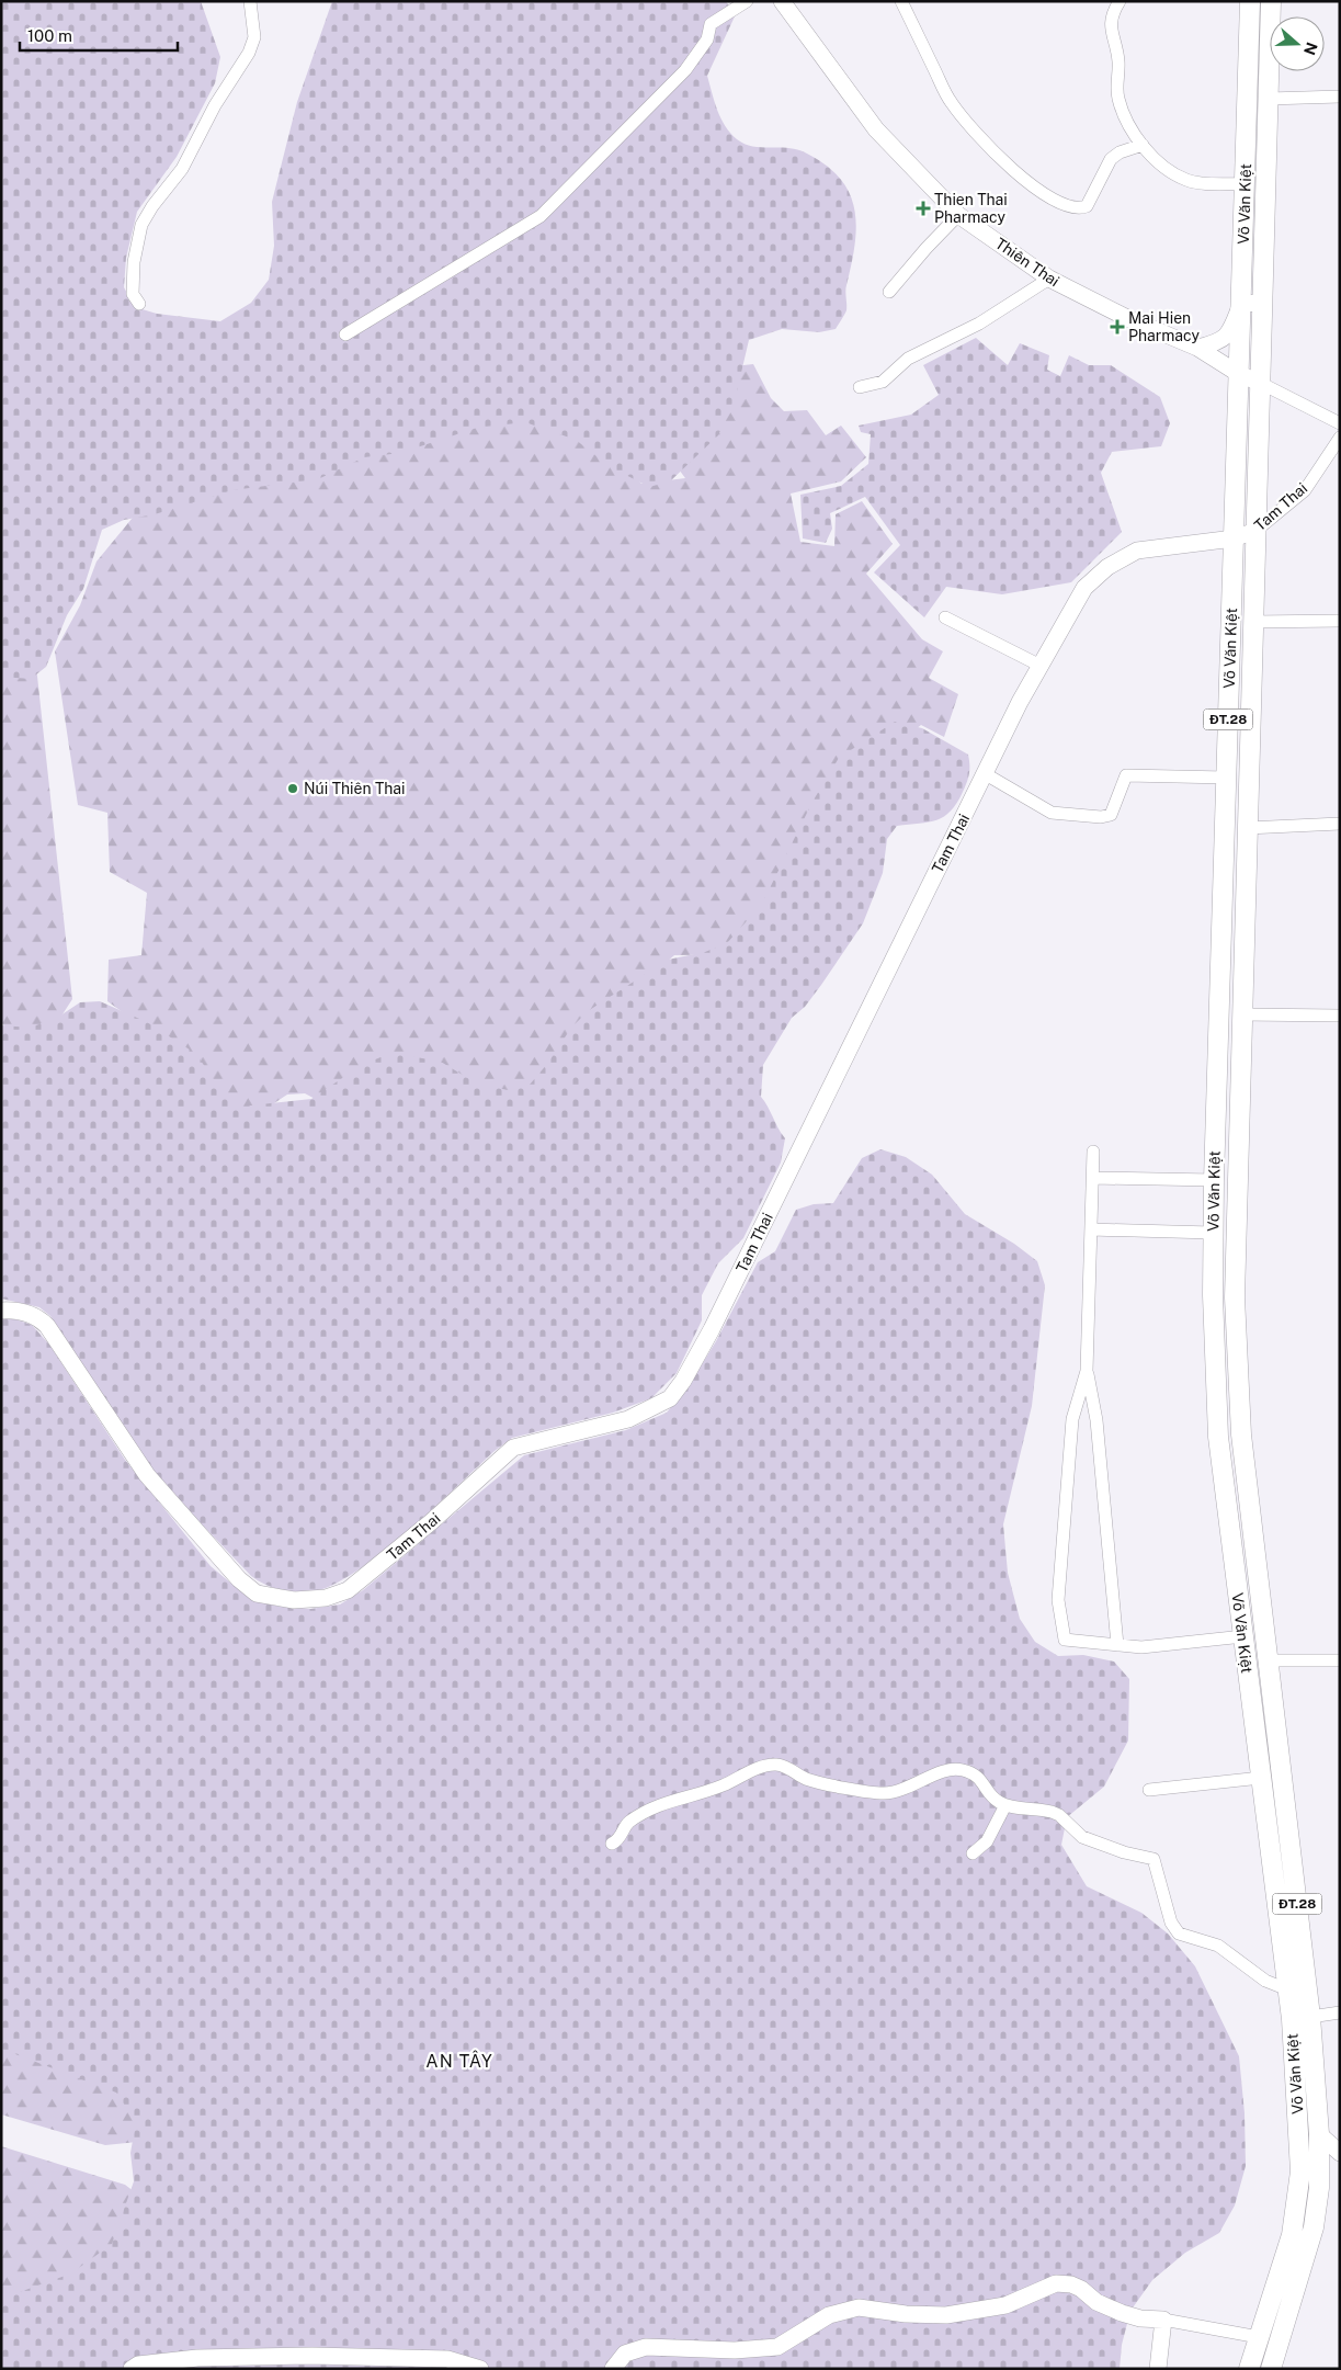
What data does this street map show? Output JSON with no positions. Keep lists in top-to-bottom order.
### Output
{
  "streets": {
    "main road": ["Võ Văn Kiệt", "ĐT.28"],
    "street": ["Thiên Thai", "Tam Thai"]
  },
  "crossings": [
    ["Võ Văn Kiệt", "Thiên Thai"],
    ["Võ Văn Kiệt", "Tam Thai"]
  ],
  "districts": ["AN TÂY"],
  "places": {
    "health": ["Thien Thai Pharmacy", "Mai Hien Pharmacy"],
    "other": ["Núi Thiên Thai"]
  },
  "scale_bar": "100 m",
  "north": "right"
}
